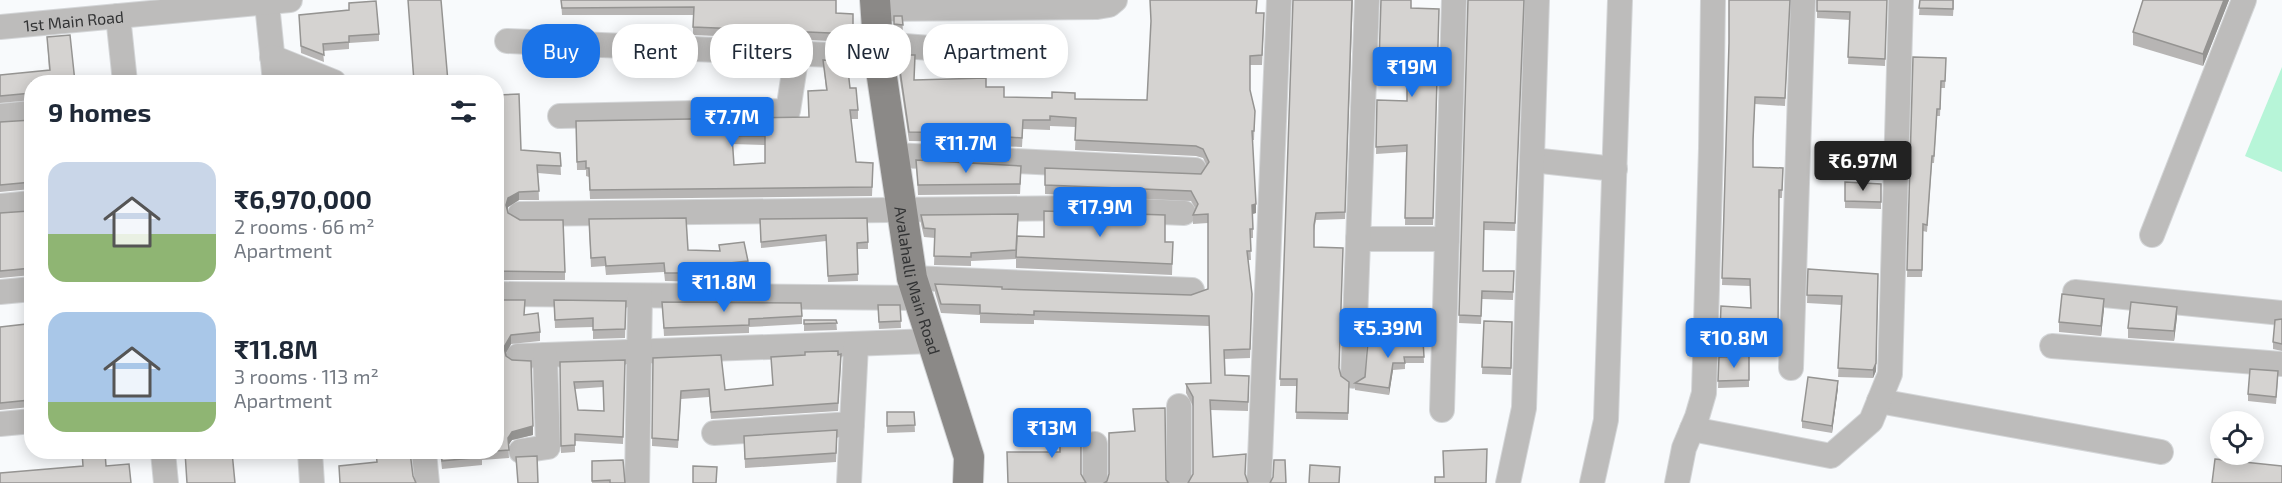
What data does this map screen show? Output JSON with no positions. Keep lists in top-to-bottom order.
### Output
{
  "streets": {
    "main road": ["Avalahalli Main Road"],
    "street": ["1st Main Road"]
  },
  "page": {
    "chip": [
      "Buy",
      "Rent",
      "Filters",
      "New",
      "Apartment"
    ],
    "price": [
      "₹19M",
      "₹7.7M",
      "₹11.7M",
      "₹6.97M",
      "₹17.9M",
      "₹11.8M",
      "₹5.39M",
      "₹10.8M",
      "₹13M"
    ],
    "heading": "9 homes",
    "list": [
      {
        "name": "₹6,970,000",
        "note": "2 rooms · 66 m² · Apartment"
      },
      {
        "name": "₹11.8M",
        "note": "3 rooms · 113 m² · Apartment"
      }
    ]
  }
}
